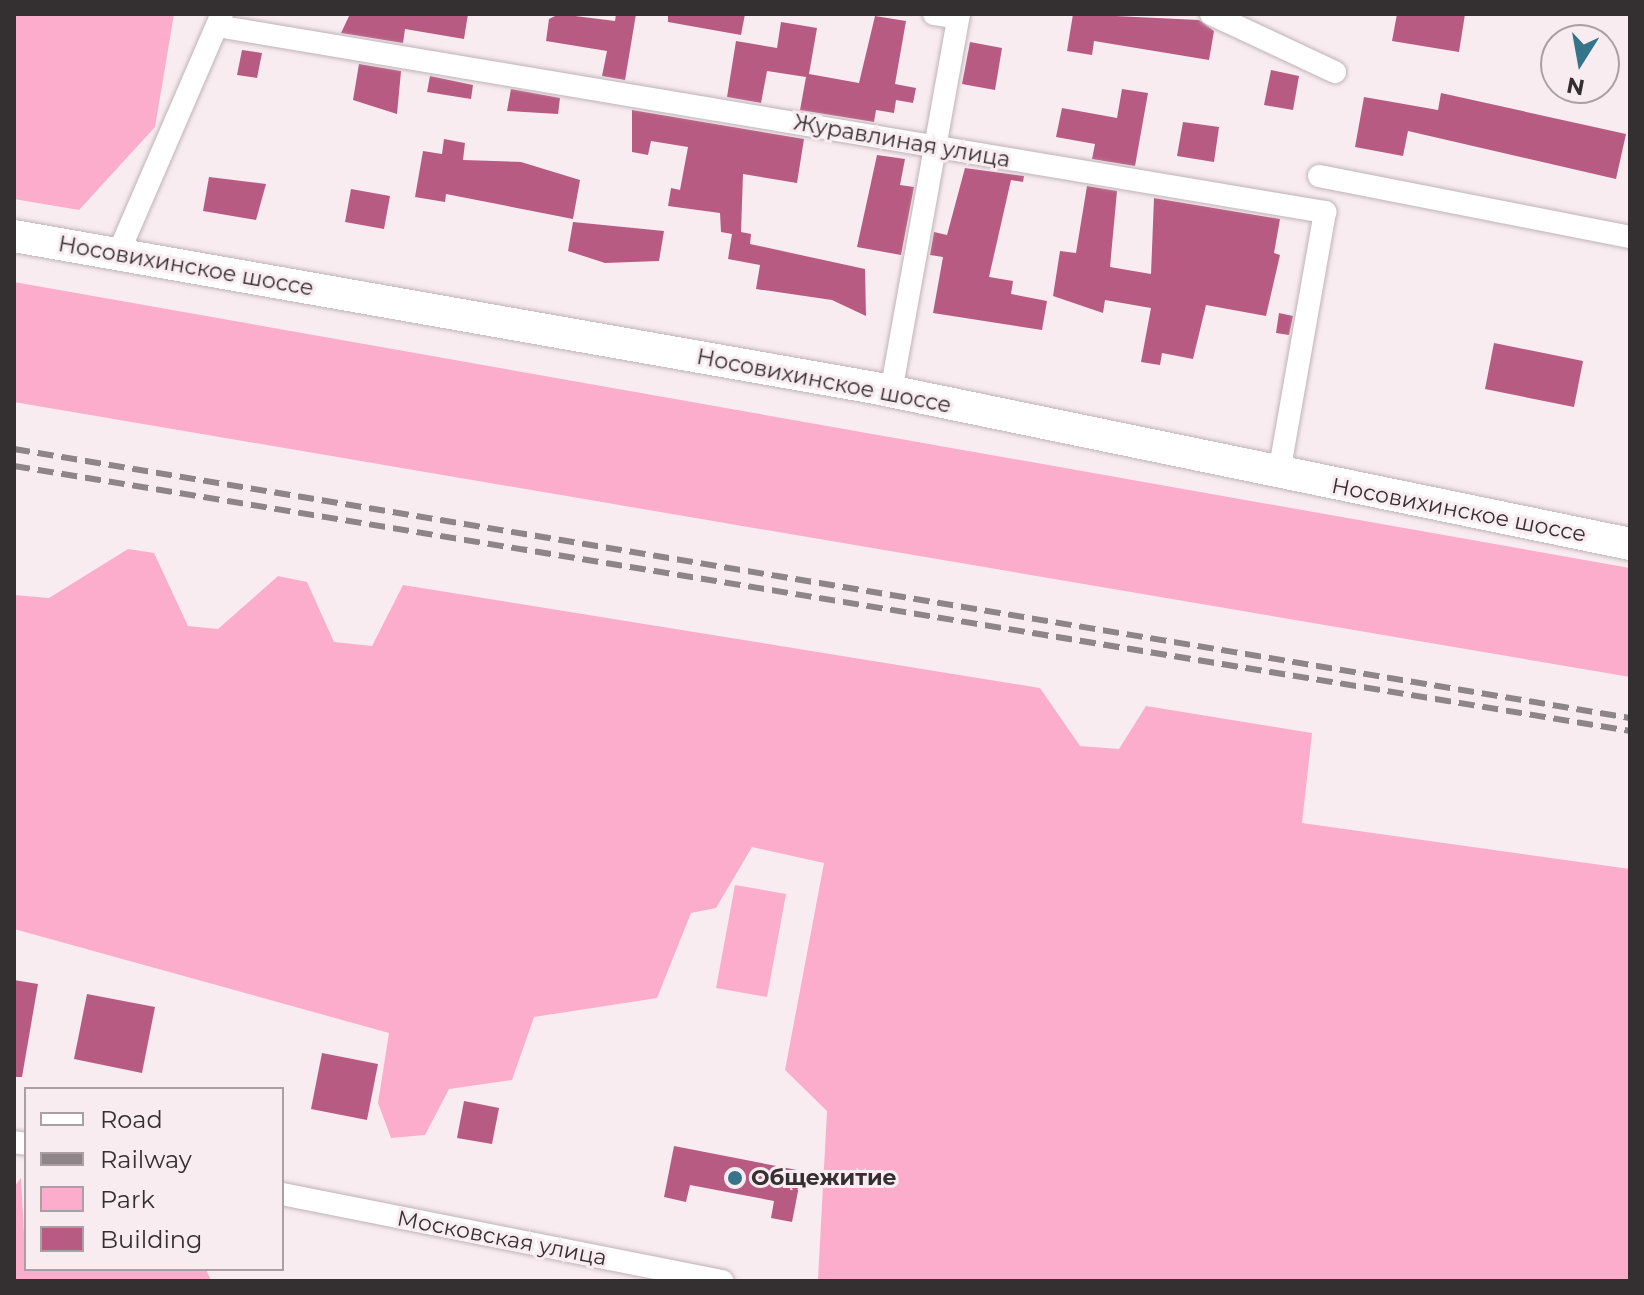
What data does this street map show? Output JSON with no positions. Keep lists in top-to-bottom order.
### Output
{
  "streets": {
    "main road": ["Носовихинское шоссе"],
    "street": ["Журавлиная улица", "Московская улица"]
  },
  "crossings": [
    ["Журавлиная улица", "Носовихинское шоссе"]
  ],
  "places": ["Общежитие"],
  "legend": [
    "Road",
    "Railway",
    "Park",
    "Building"
  ],
  "north": "bottom"
}
